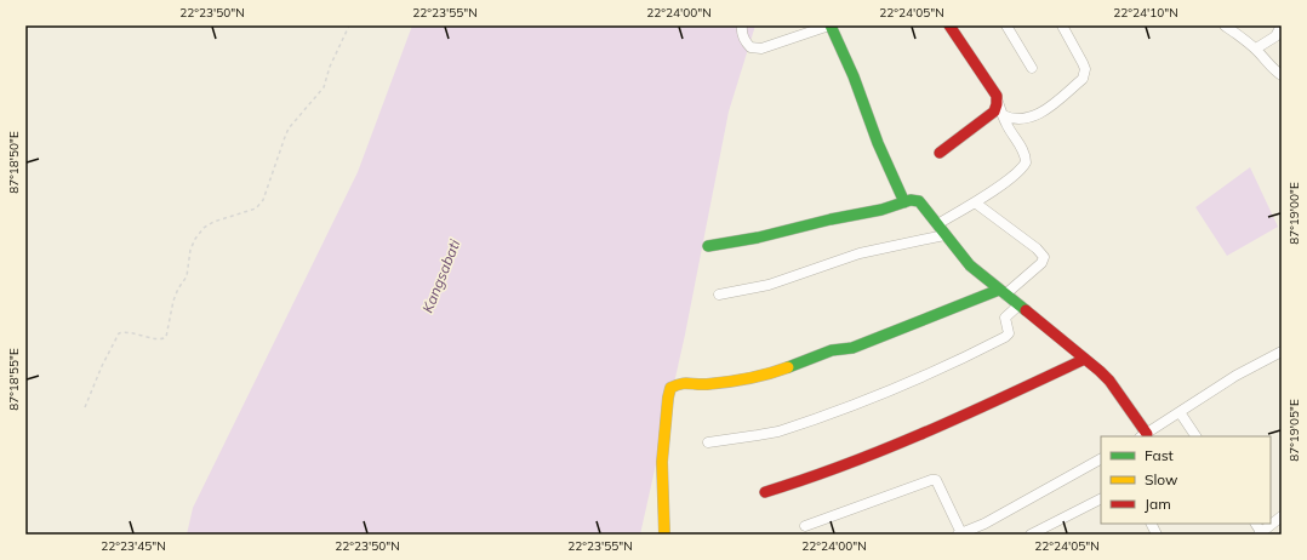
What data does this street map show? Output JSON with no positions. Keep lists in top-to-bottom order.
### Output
{
  "water": ["Kangsabati"],
  "legend": ["Fast", "Slow", "Jam"],
  "coordinates": [
    "22°23'50\"N",
    "22°23'55\"N",
    "22°24'00\"N",
    "22°24'05\"N",
    "22°24'10\"N",
    "87°18'50\"E",
    "87°19'00\"E",
    "87°18'55\"E",
    "87°19'05\"E",
    "22°23'45\"N"
  ]
}
